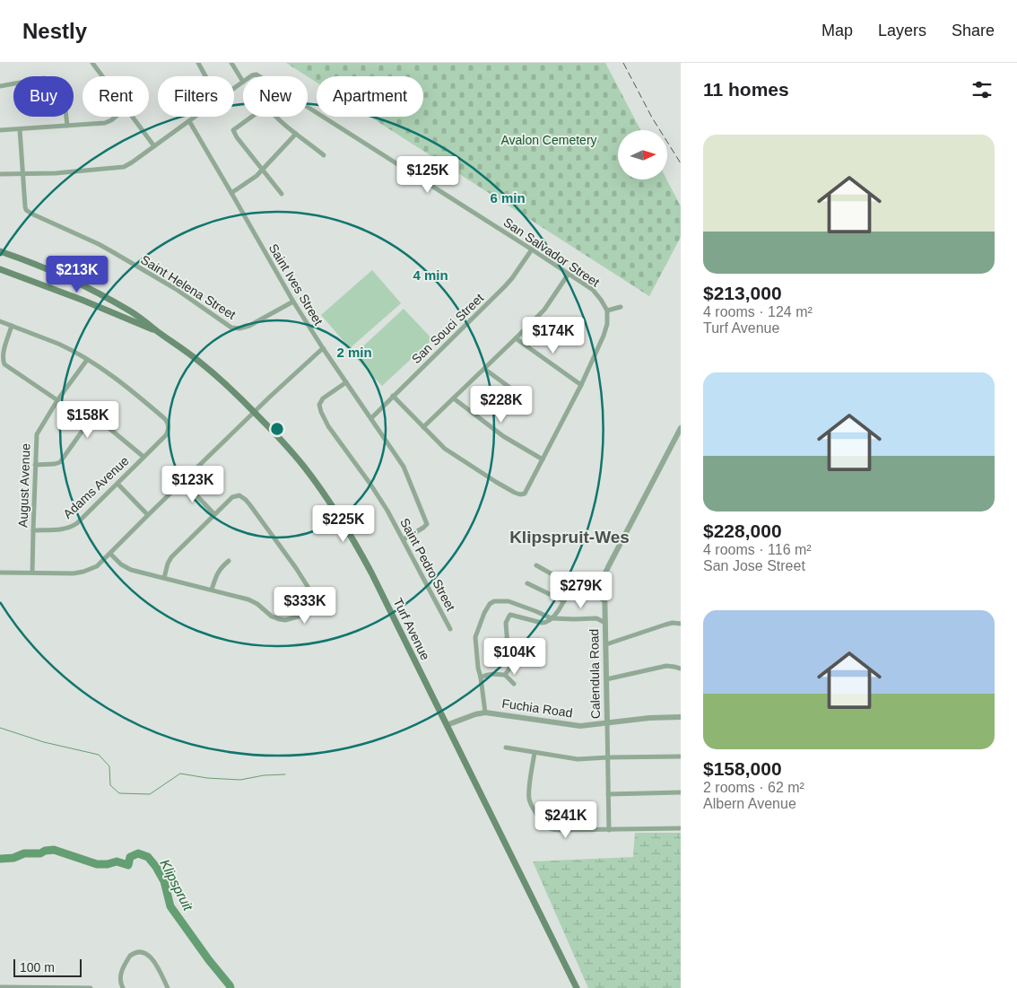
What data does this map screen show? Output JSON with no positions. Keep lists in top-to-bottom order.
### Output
{
  "streets": {
    "main road": ["Turf Avenue"],
    "street": [
      "San Salvador Street",
      "Saint Ives Street",
      "Saint Helena Street",
      "San Souci Street",
      "August Avenue",
      "Adams Avenue",
      "Saint Pedro Street",
      "Calendula Road",
      "Fuchia Road"
    ]
  },
  "crossings": [
    ["San Salvador Street", "Saint Ives Street"],
    ["San Salvador Street", "Saint Helena Street"],
    ["San Salvador Street", "San Souci Street"],
    ["Saint Ives Street", "Saint Helena Street"],
    ["Saint Ives Street", "San Souci Street"],
    ["Saint Ives Street", "Saint Pedro Street"],
    ["August Avenue", "Adams Avenue"],
    ["Turf Avenue", "Fuchia Road"],
    ["Calendula Road", "Fuchia Road"]
  ],
  "districts": ["Klipspruit-Wes"],
  "water": ["Klipspruit"],
  "parks": ["Avalon Cemetery"],
  "scale_bar": "100 m",
  "north": "right",
  "page": {
    "header": "Nestly",
    "nav": ["Map", "Layers", "Share"],
    "heading": "11 homes",
    "chip": [
      "Buy",
      "Rent",
      "Filters",
      "New",
      "Apartment"
    ],
    "list": [
      {
        "name": "$213,000",
        "note": "4 rooms · 124 m² · Turf Avenue"
      },
      {
        "name": "$228,000",
        "note": "4 rooms · 116 m² · San Jose Street"
      },
      {
        "name": "$158,000",
        "note": "2 rooms · 62 m² · Albern Avenue"
      }
    ],
    "price": [
      "$125K",
      "$213K",
      "$174K",
      "$228K",
      "$158K",
      "$123K",
      "$225K",
      "$279K",
      "$333K",
      "$104K",
      "$241K"
    ],
    "scale": "100 m"
  },
  "rings": ["6 min", "4 min", "2 min"]
}
